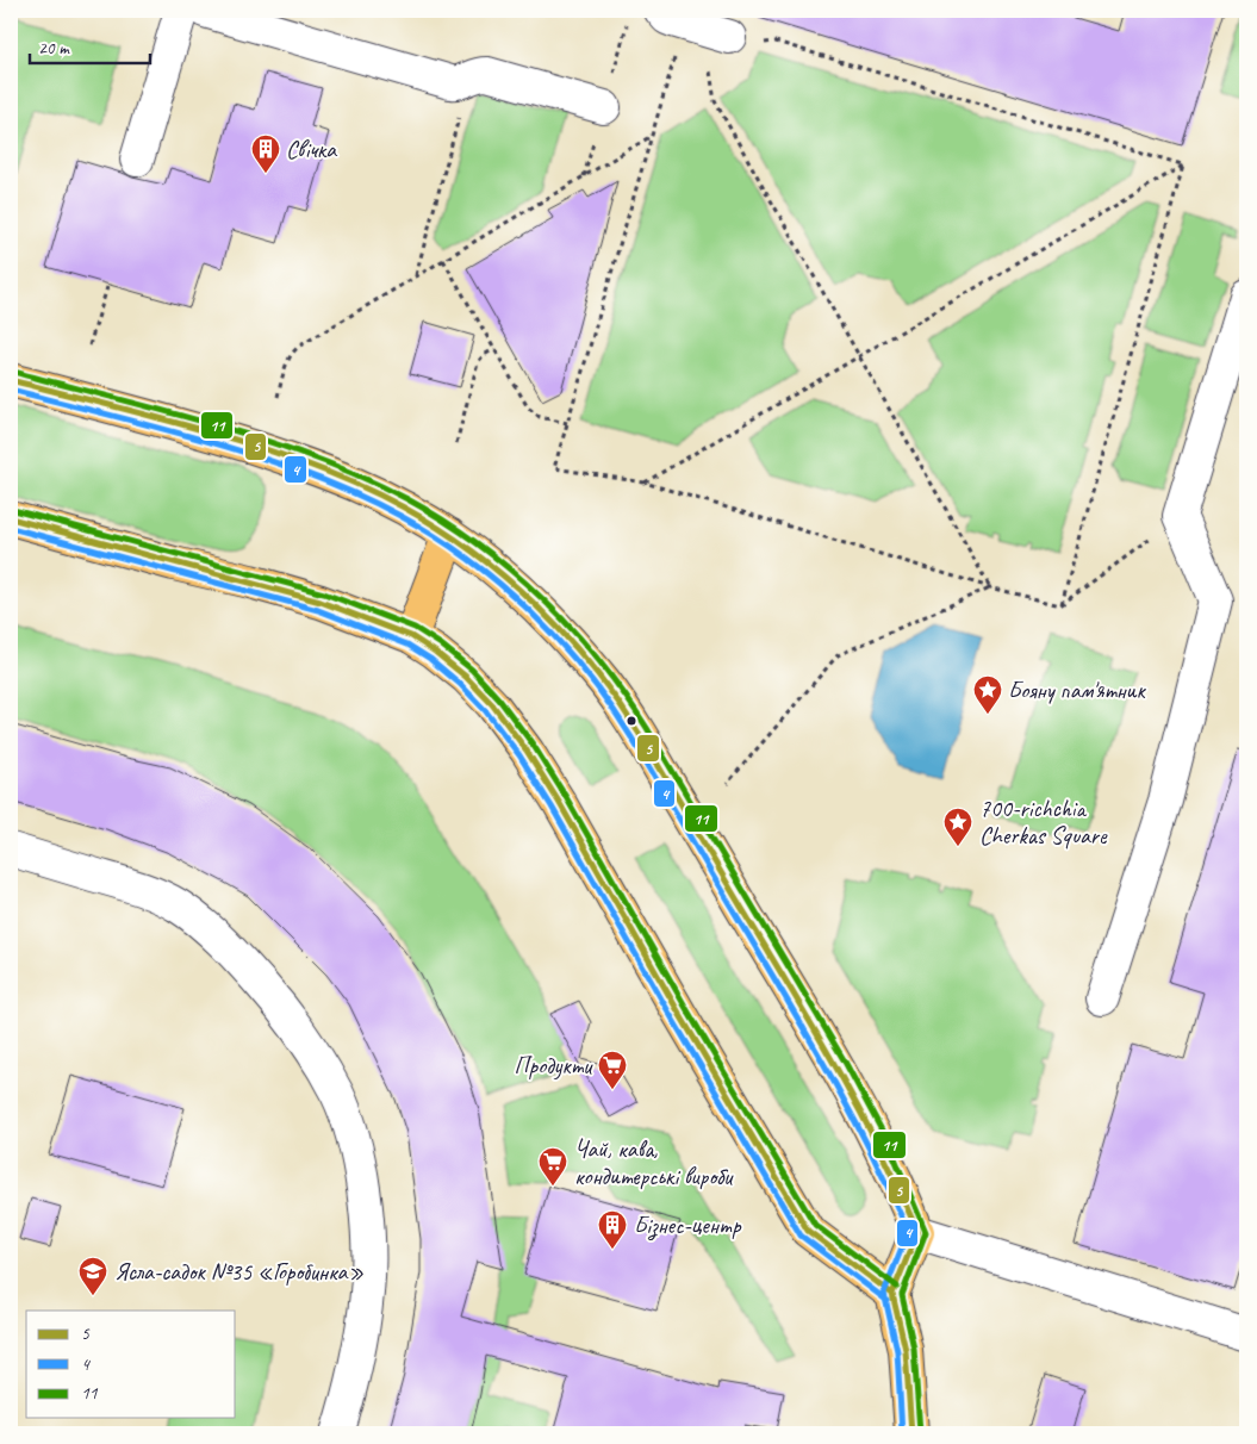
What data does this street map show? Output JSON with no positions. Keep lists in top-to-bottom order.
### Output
{
  "places": {
    "building": ["Свічка", "Бізнес-центр"],
    "place": ["Бояну пам'ятник", "700-richchia Cherkas Square"],
    "supermarket": ["Продукти", "Чай, кава, кондитерські вироби"],
    "school or university": ["Ясла-садок №35 «Горобинка»"]
  },
  "lines": ["transit line 11", "transit line 5", "transit line 4"],
  "legend": ["5", "4", "11"],
  "scale_bar": "20 m"
}
